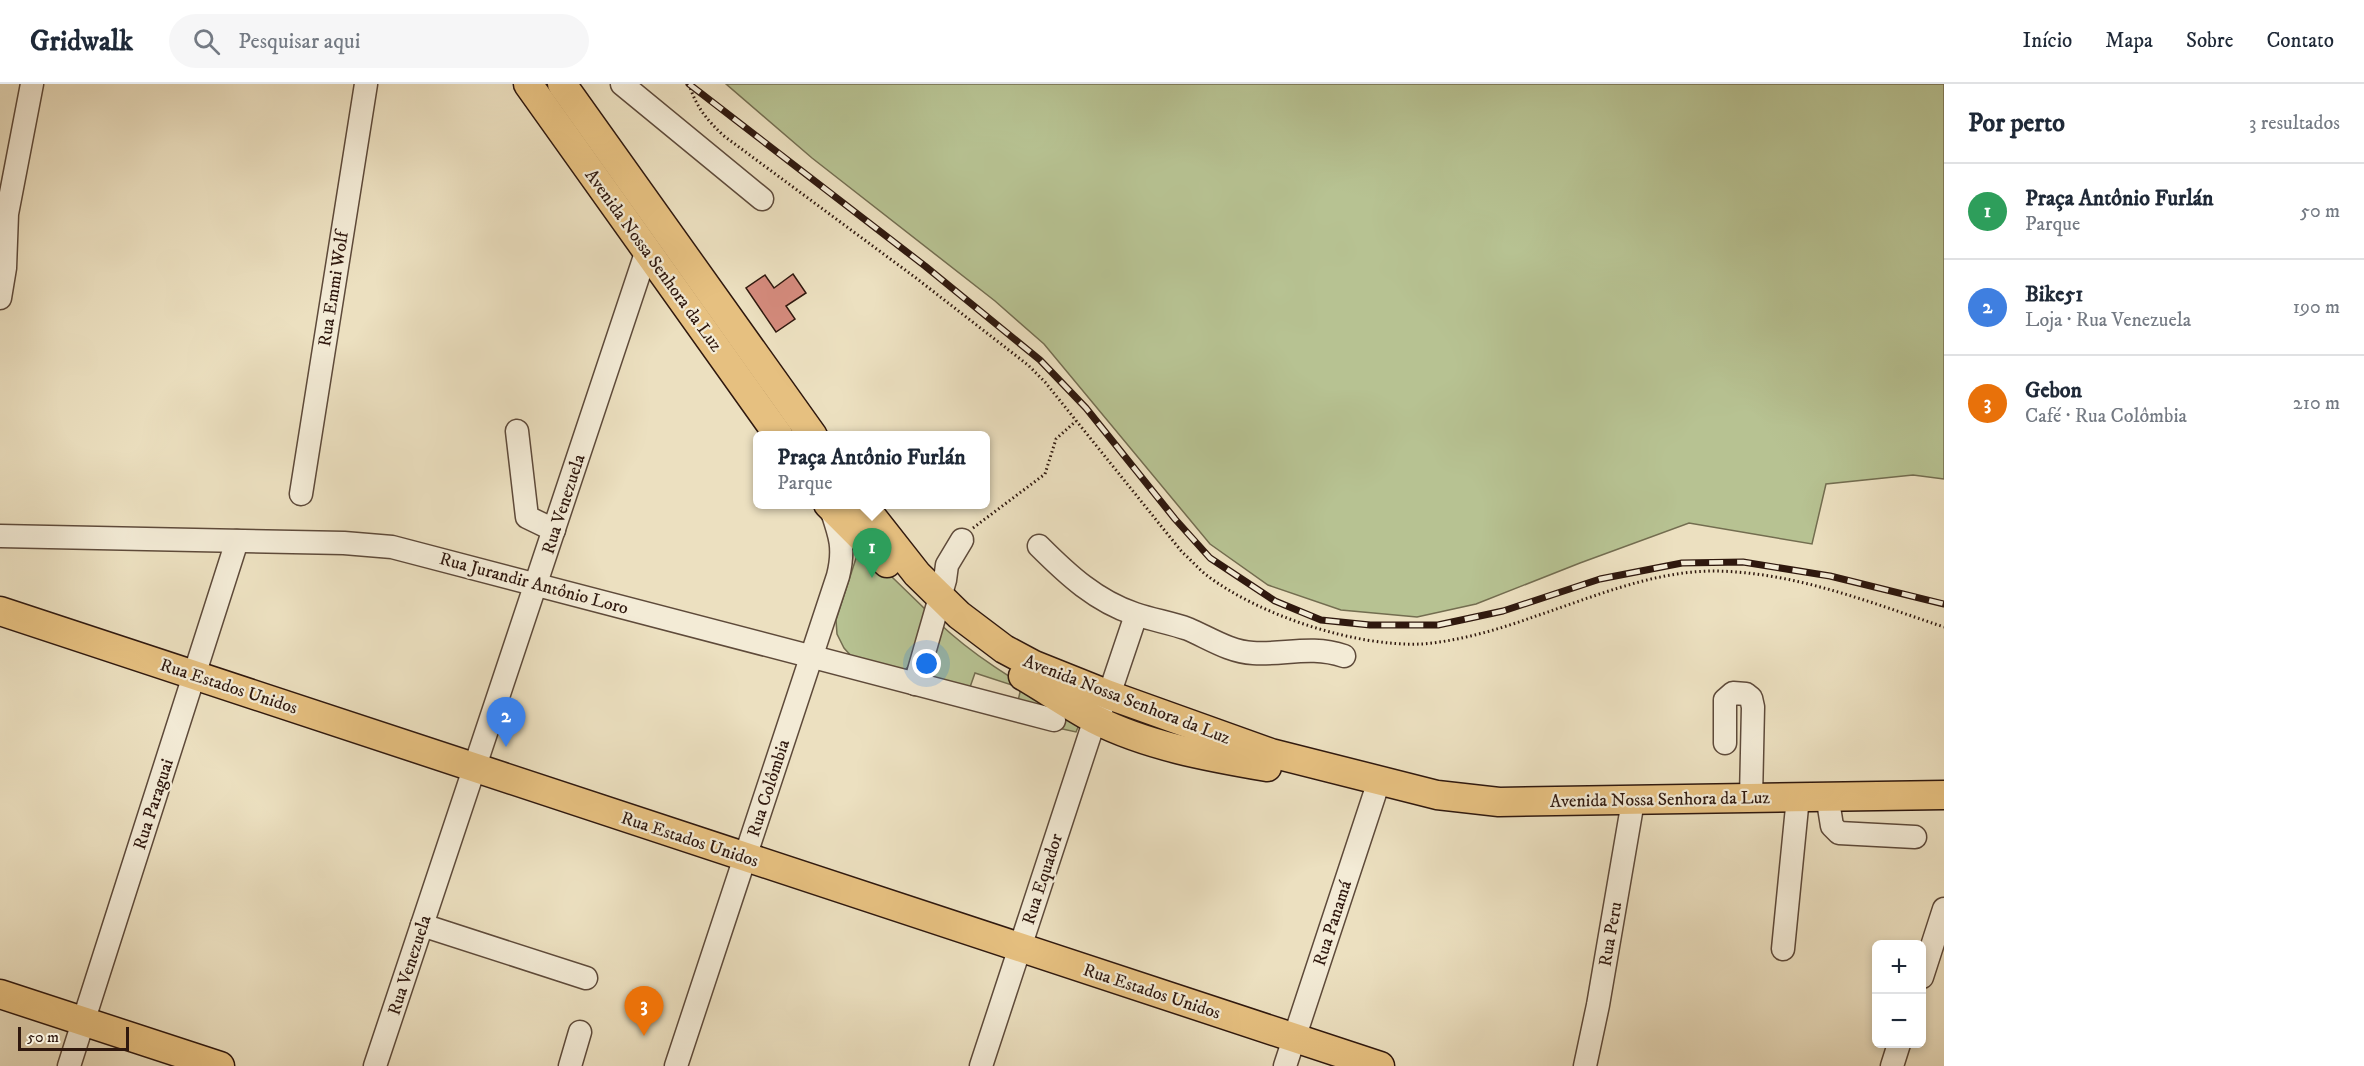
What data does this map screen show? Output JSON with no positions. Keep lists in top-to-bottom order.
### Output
{
  "streets": {
    "main road": ["Avenida Nossa Senhora da Luz", "Rua Estados Unidos"],
    "street": [
      "Rua Emmi Wolf",
      "Rua Venezuela",
      "Rua Jurandir Antônio Loro",
      "Rua Colômbia",
      "Rua Paraguai",
      "Rua Equador",
      "Rua Panamá",
      "Rua Peru"
    ]
  },
  "crossings": [
    ["Avenida Nossa Senhora da Luz", "Rua Venezuela"],
    ["Avenida Nossa Senhora da Luz", "Rua Equador"],
    ["Avenida Nossa Senhora da Luz", "Rua Panamá"],
    ["Avenida Nossa Senhora da Luz", "Rua Peru"],
    ["Rua Venezuela", "Rua Jurandir Antônio Loro"],
    ["Rua Venezuela", "Rua Estados Unidos"],
    ["Rua Jurandir Antônio Loro", "Rua Colômbia"],
    ["Rua Jurandir Antônio Loro", "Rua Paraguai"],
    ["Rua Estados Unidos", "Rua Colômbia"],
    ["Rua Estados Unidos", "Rua Paraguai"],
    ["Rua Estados Unidos", "Rua Equador"],
    ["Rua Estados Unidos", "Rua Panamá"]
  ],
  "scale_bar": "50 m",
  "page": {
    "header": "Gridwalk",
    "search": "Pesquisar aqui",
    "nav": [
      "Início",
      "Mapa",
      "Sobre",
      "Contato"
    ],
    "heading": ["Por perto", "3 resultados"],
    "list": [
      {
        "mark": "1",
        "name": "Praça Antônio Furlán",
        "note": "Parque",
        "value": "50 m"
      },
      {
        "mark": "2",
        "name": "Bike51",
        "note": "Loja · Rua Venezuela",
        "value": "190 m"
      },
      {
        "mark": "3",
        "name": "Gebon",
        "note": "Café · Rua Colômbia",
        "value": "210 m"
      }
    ],
    "popup": ["Praça Antônio Furlán", "Parque"],
    "pins": ["1", "2", "3"],
    "map_buttons": ["+", "−"],
    "scale": "50 m"
  }
}
